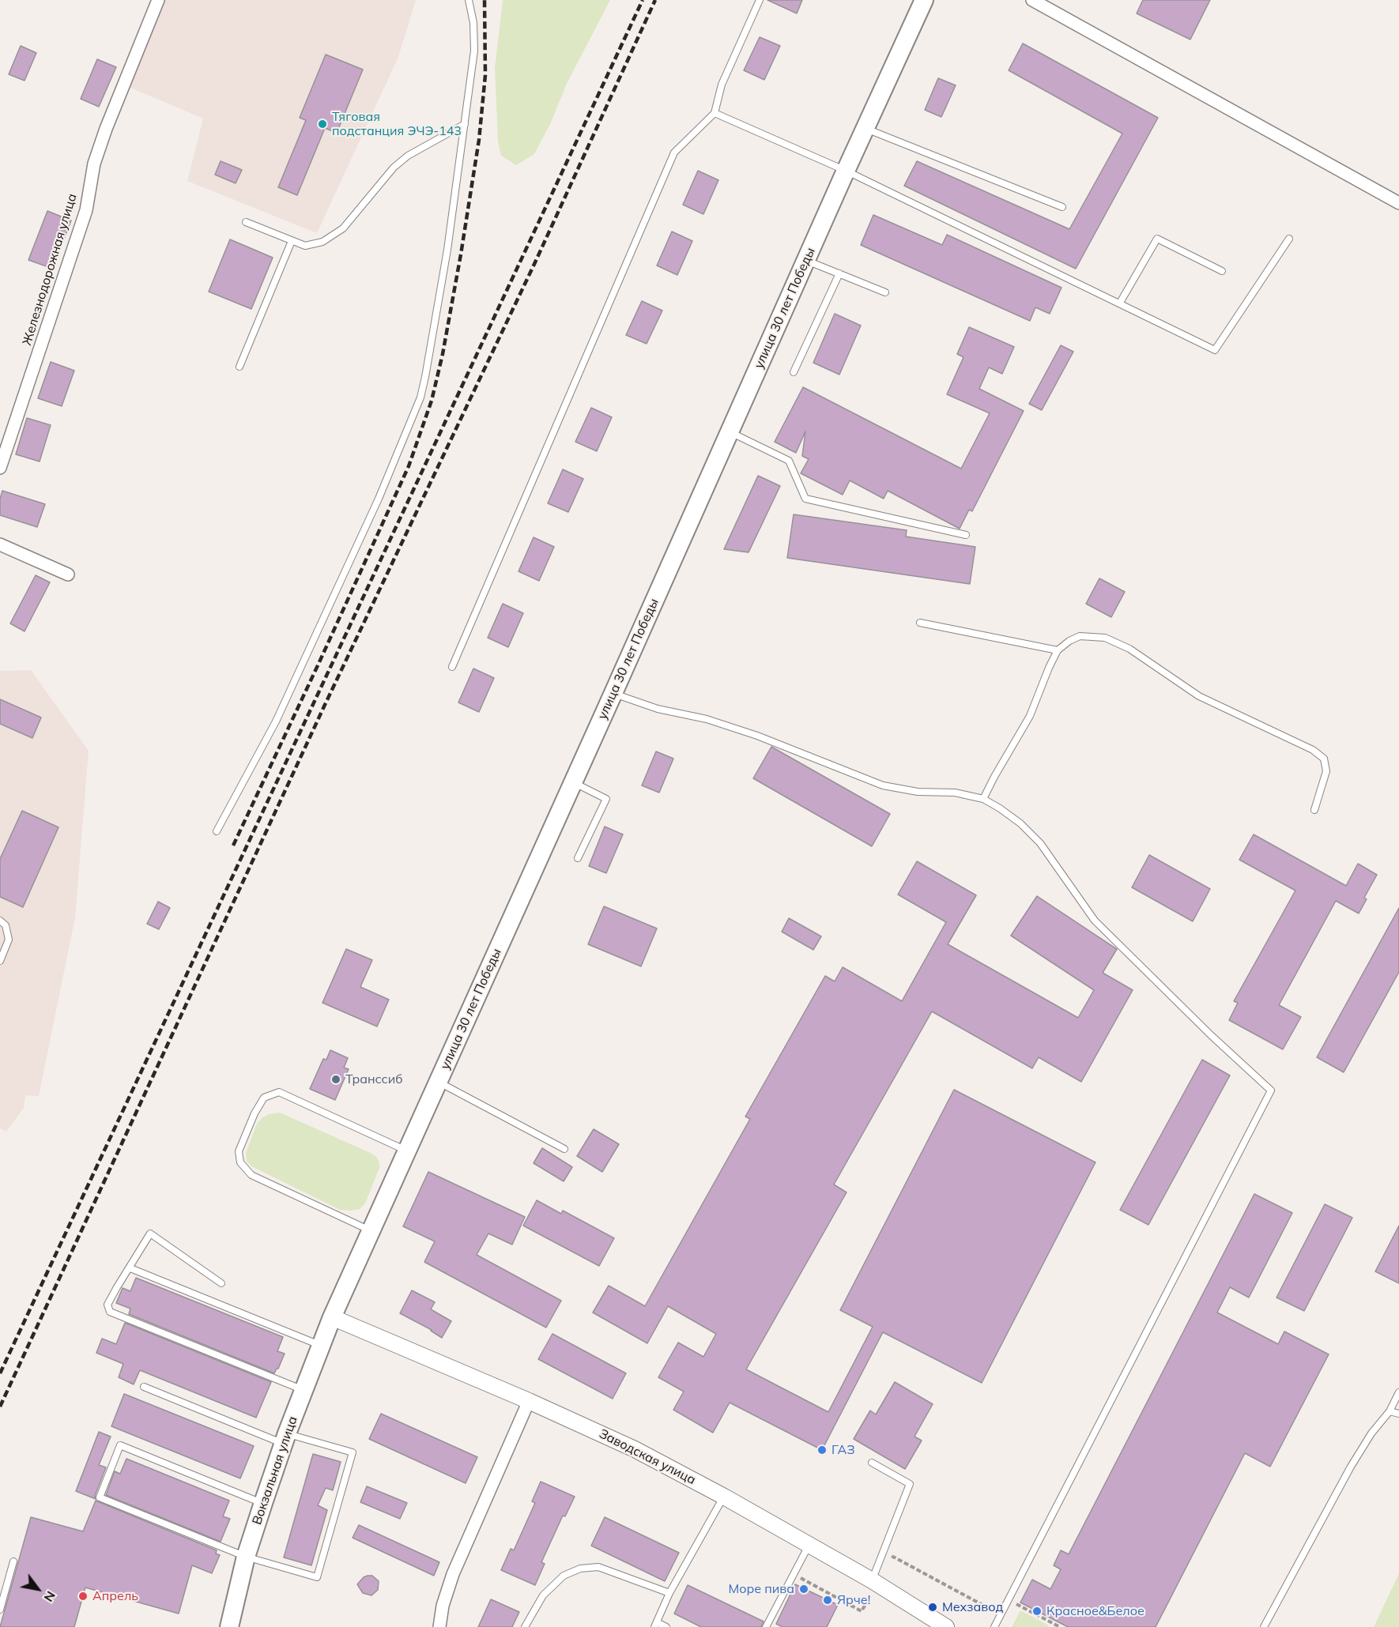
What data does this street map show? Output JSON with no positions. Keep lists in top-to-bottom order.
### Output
{
  "streets": {
    "main road": ["улица 30 лет Победы", "Вокзальная улица"],
    "street": ["Железнодорожная улица", "Заводская улица"]
  },
  "crossings": [
    ["улица 30 лет Победы", "Заводская улица"],
    ["улица 30 лет Победы", "Вокзальная улица"],
    ["Заводская улица", "Вокзальная улица"]
  ],
  "places": [
    "Тяговая подстанция ЭЧЭ-143",
    "Транссиб",
    "ГАЗ",
    "Море пива",
    "Апрель",
    "Ярче!",
    "Мехзавод",
    "Красное&Белое"
  ],
  "north": "bottom right"
}
